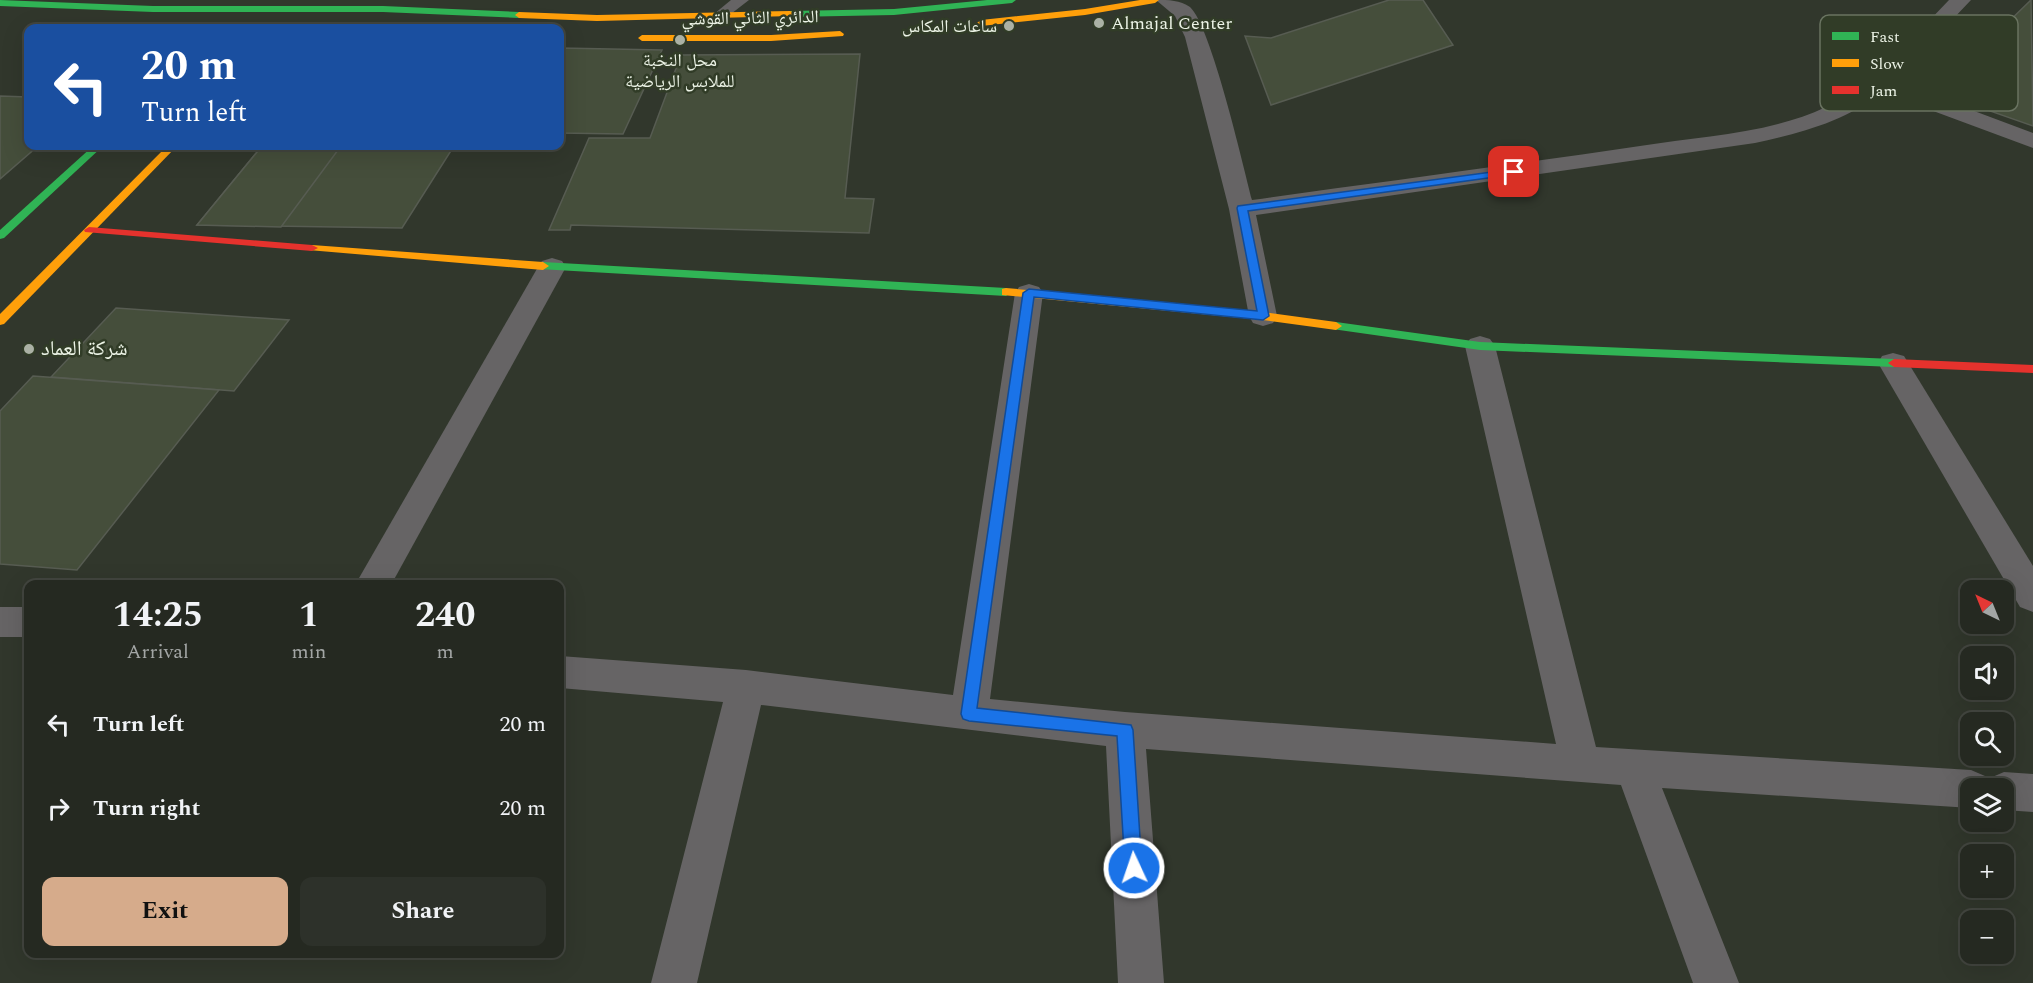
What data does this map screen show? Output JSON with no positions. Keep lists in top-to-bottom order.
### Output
{
  "streets": {
    "main road": ["الدائري الثاني القوشي"]
  },
  "places": [
    "Almajal Center",
    "ساعات المكاس",
    "محل النخبة للملابس الرياضية",
    "شركة العماد"
  ],
  "legend": ["Fast", "Slow", "Jam"],
  "north": "top left",
  "page": {
    "turn": ["20 m", "Turn left"],
    "map_buttons": ["+", "−"],
    "eta": [
      "14:25",
      "Arrival",
      "1",
      "min",
      "240",
      "m"
    ],
    "list": [
      {
        "name": "Turn left",
        "value": "20 m"
      },
      {
        "name": "Turn right",
        "value": "20 m"
      }
    ],
    "buttons": ["Exit", "Share"]
  }
}
